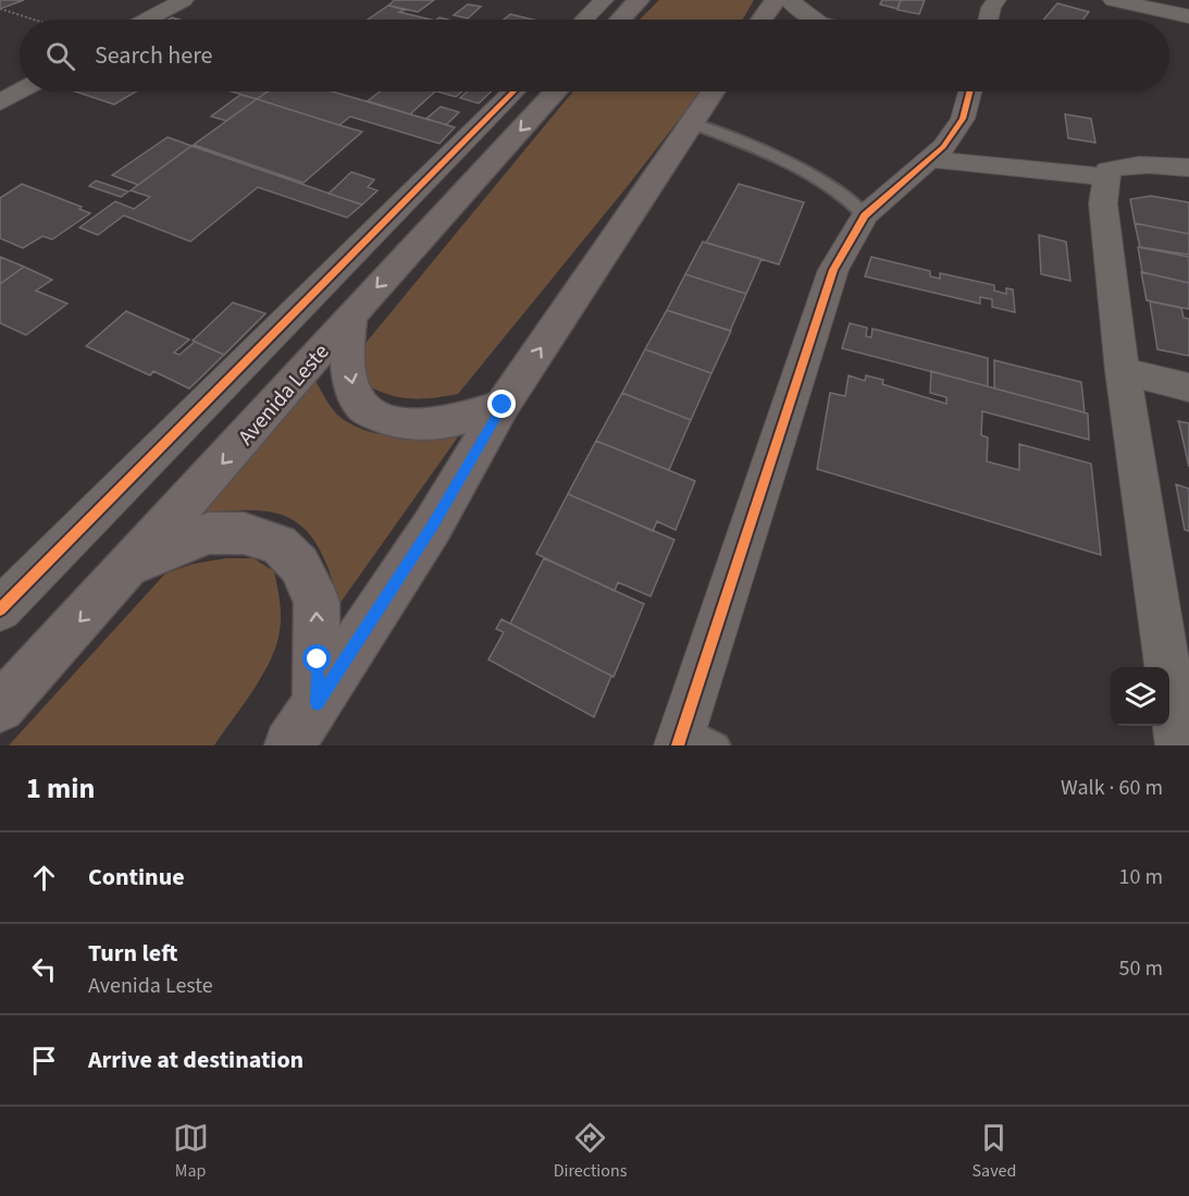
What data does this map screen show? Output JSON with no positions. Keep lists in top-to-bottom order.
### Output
{
  "streets": {
    "main road": ["Avenida Leste"]
  },
  "page": {
    "search": "Search here",
    "heading": ["1 min", "Walk · 60 m"],
    "list": [
      ["Continue", "10 m"],
      ["Turn left", "Avenida Leste", "50 m"],
      "Arrive at destination"
    ],
    "nav": ["Map", "Directions", "Saved"]
  }
}
